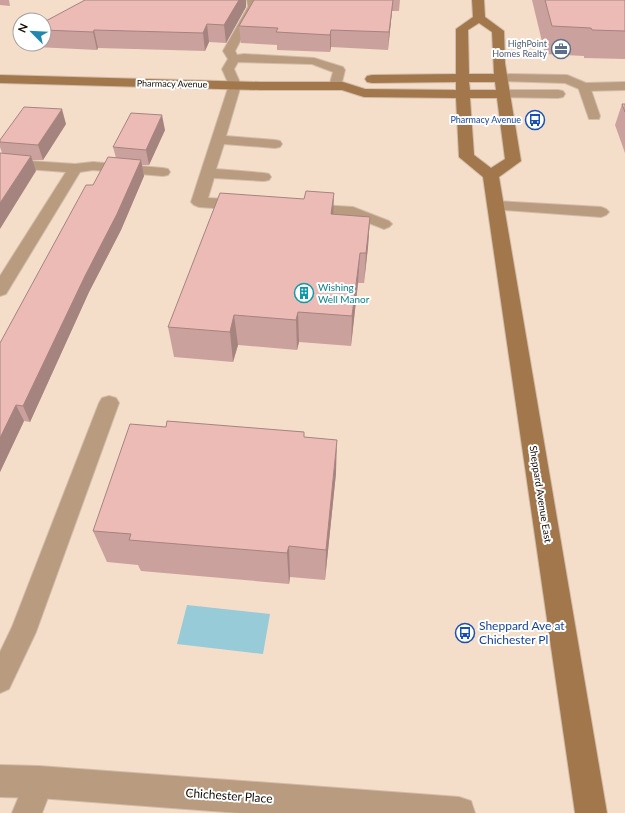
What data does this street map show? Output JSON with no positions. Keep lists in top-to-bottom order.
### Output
{
  "streets": {
    "main road": ["Pharmacy Avenue", "Sheppard Avenue East"],
    "street": ["Chichester Place"]
  },
  "places": {
    "office": ["HighPoint Homes Realty"],
    "bus stop": ["Pharmacy Avenue", "Sheppard Ave at Chichester Pl"],
    "building": ["Wishing Well Manor"]
  },
  "north": "top left"
}
